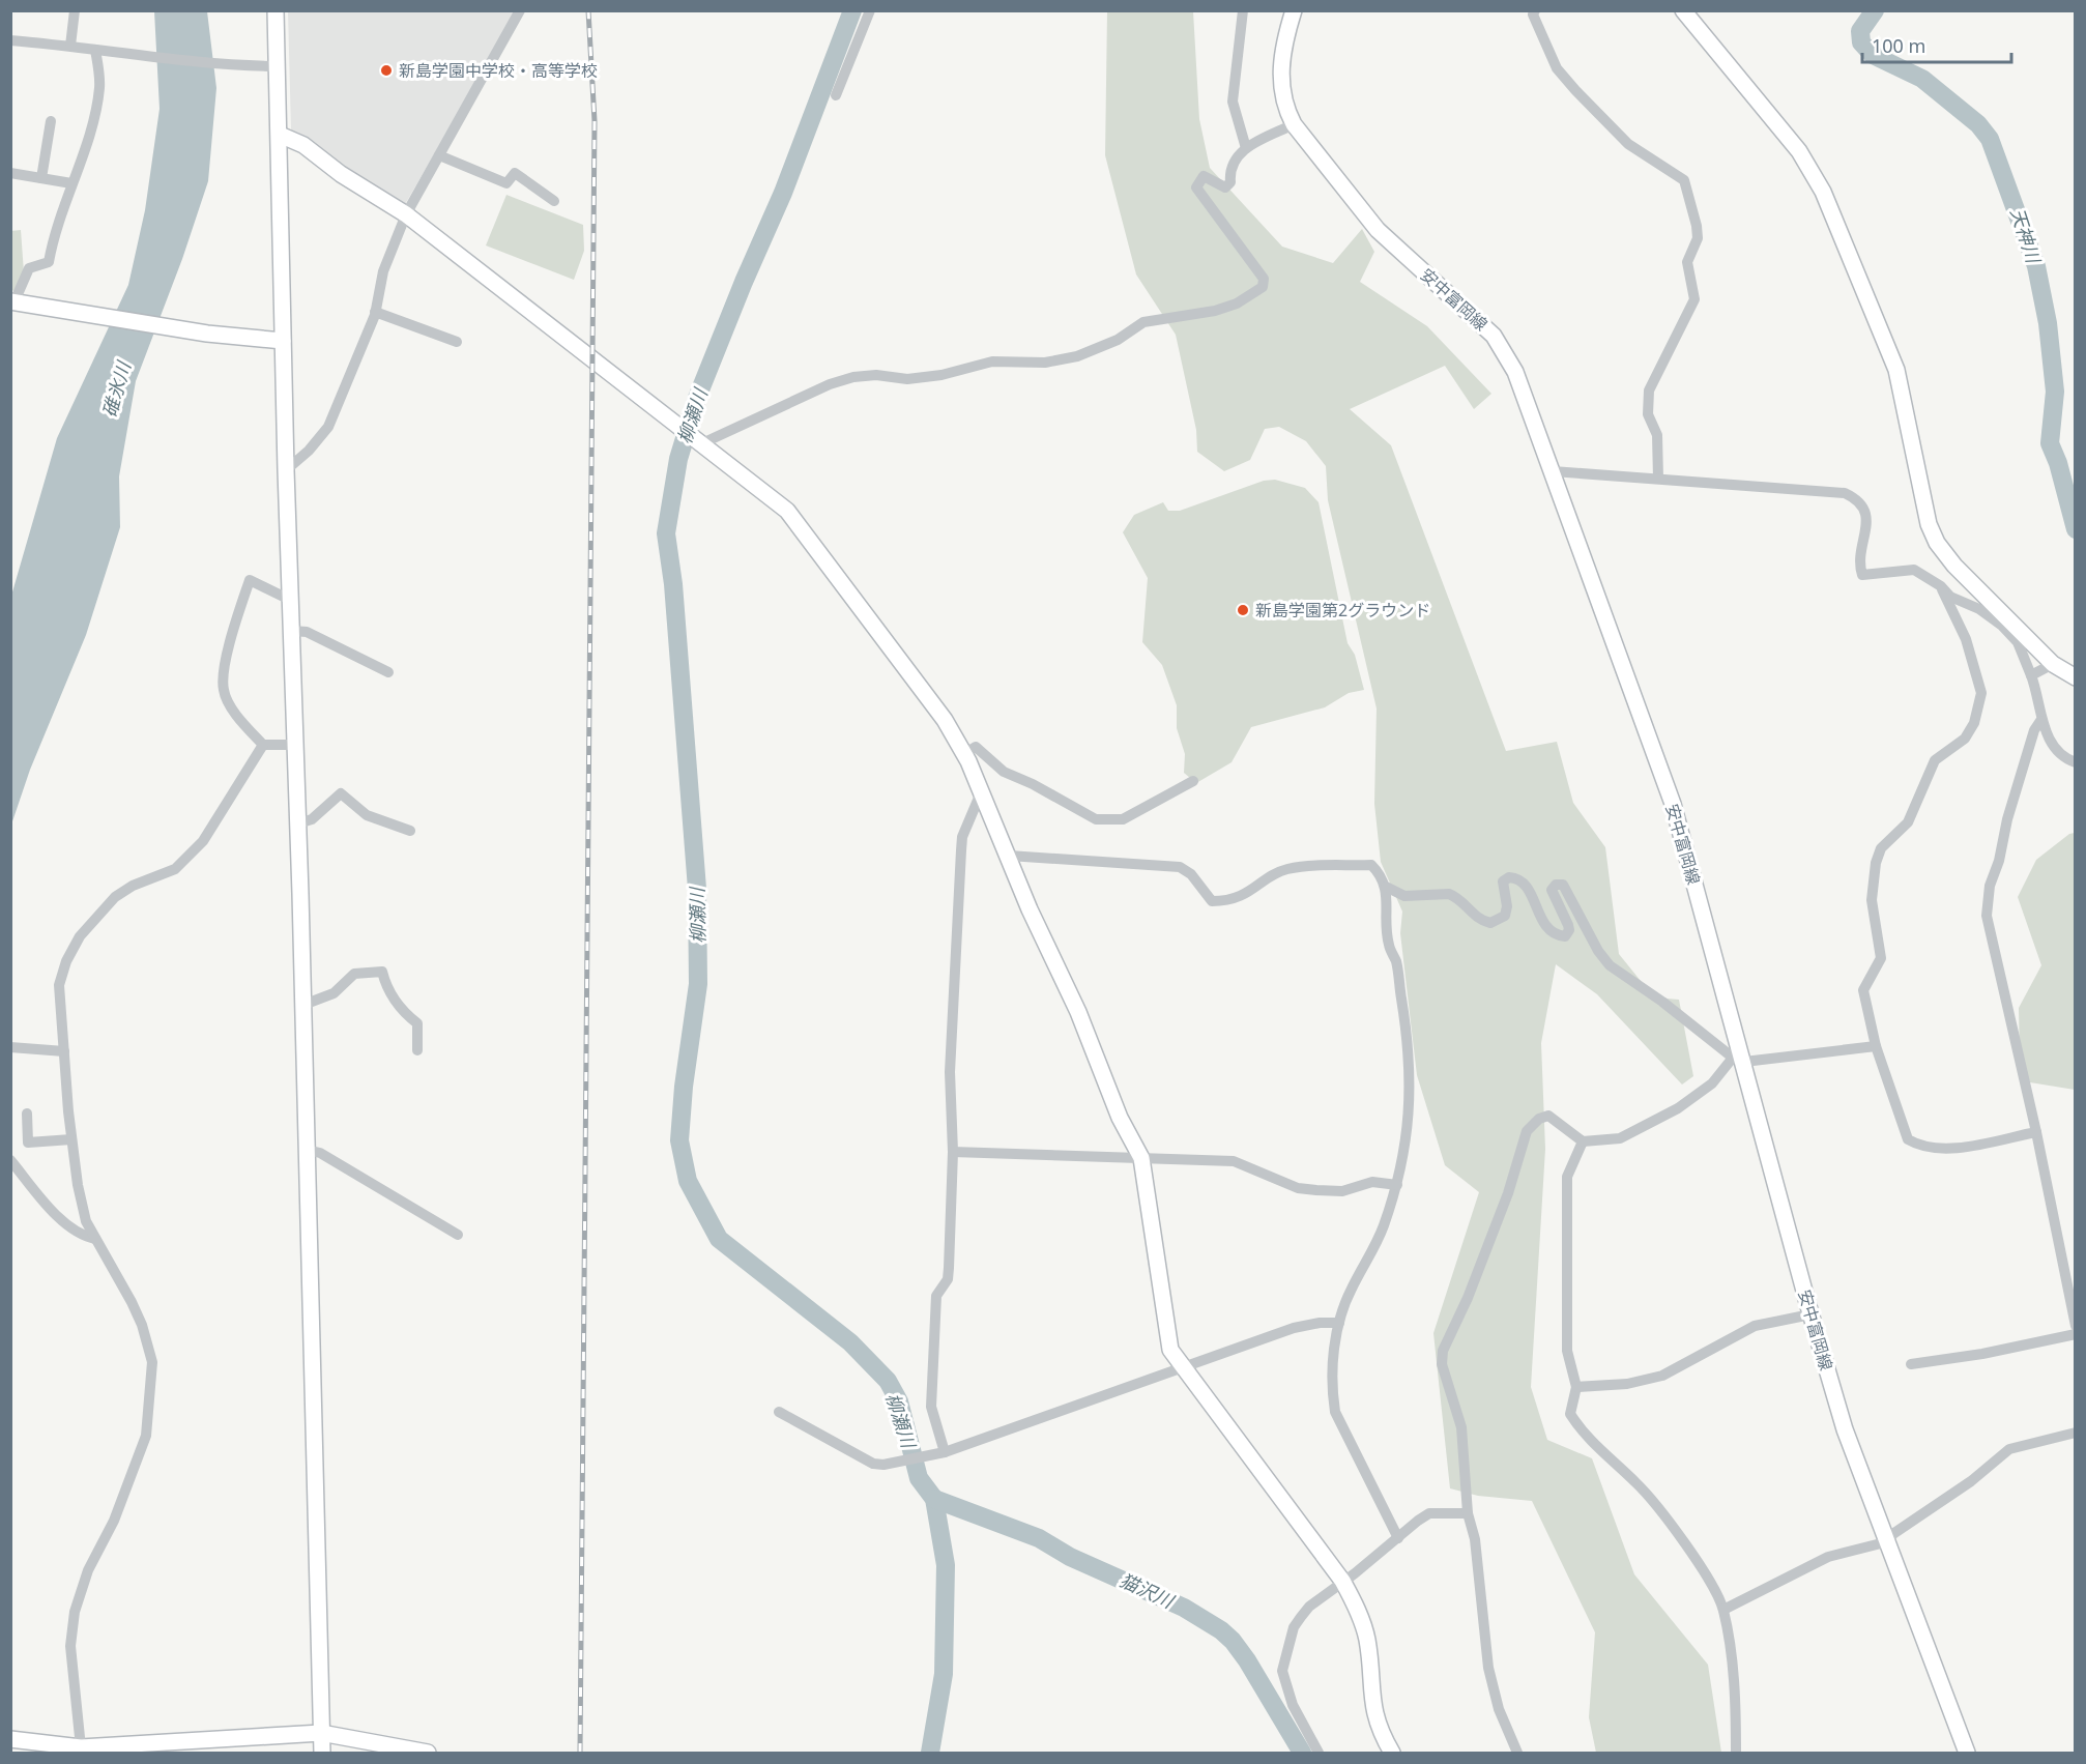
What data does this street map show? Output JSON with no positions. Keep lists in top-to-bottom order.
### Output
{
  "streets": {
    "street": ["安中富岡線"]
  },
  "water": [
    "天神川",
    "碓氷川",
    "柳瀬川",
    "猫沢川"
  ],
  "places": ["新島学園中学校・高等学校", "新島学園第2グラウンド"],
  "scale_bar": "100 m"
}
